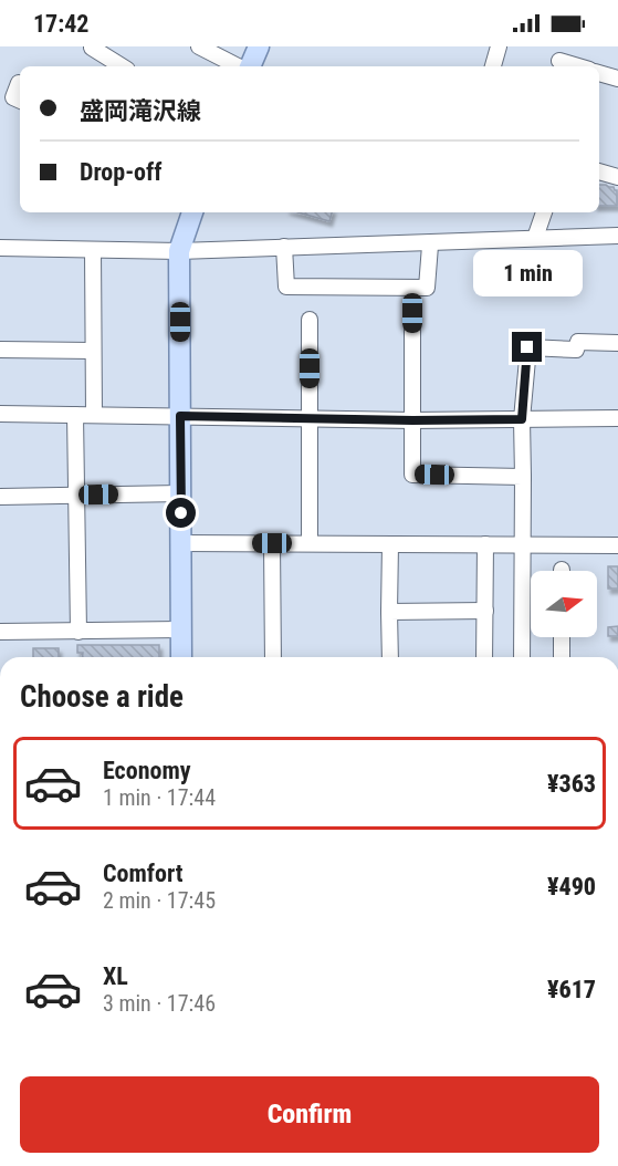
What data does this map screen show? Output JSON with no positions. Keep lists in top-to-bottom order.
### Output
{
  "north": "right",
  "page": {
    "status": "17:42",
    "banner": ["盛岡滝沢線", "Drop-off"],
    "bubble": "1 min",
    "heading": "Choose a ride",
    "list": [
      {
        "name": "Economy",
        "note": "1 min · 17:44",
        "value": "¥363"
      },
      {
        "name": "Comfort",
        "note": "2 min · 17:45",
        "value": "¥490"
      },
      {
        "name": "XL",
        "note": "3 min · 17:46",
        "value": "¥617"
      }
    ],
    "buttons": "Confirm"
  }
}
